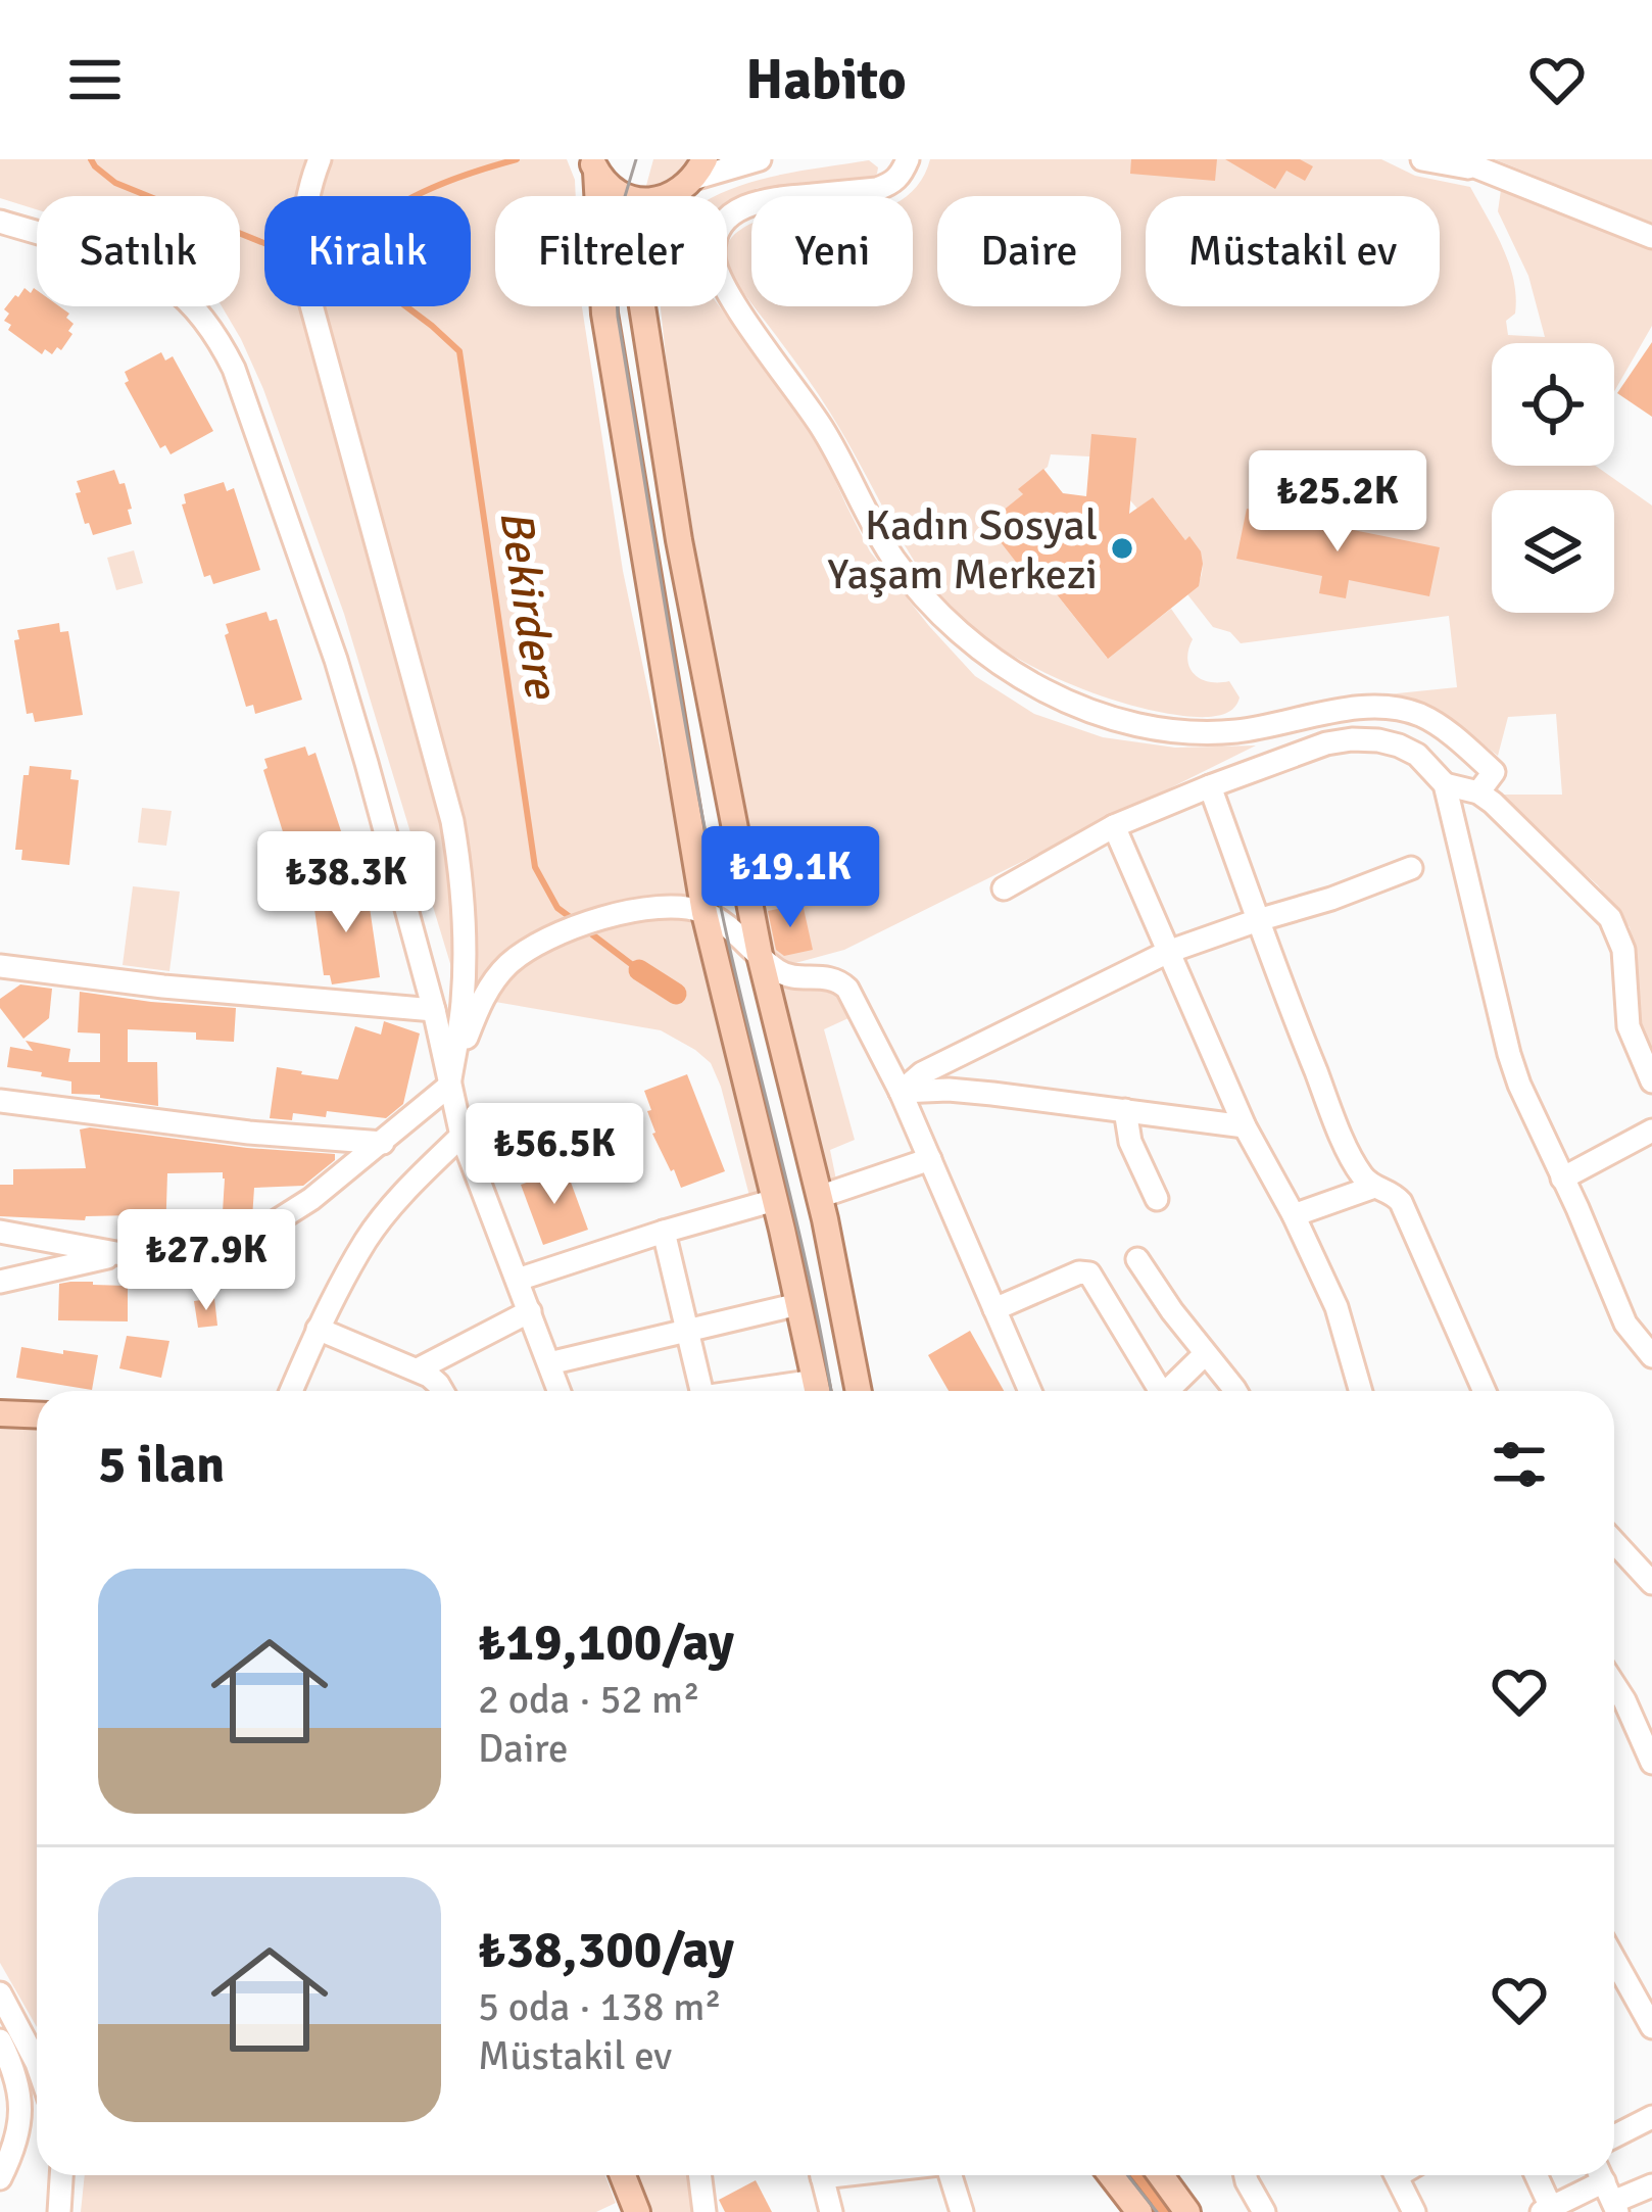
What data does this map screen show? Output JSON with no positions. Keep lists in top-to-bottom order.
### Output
{
  "water": ["Bekirdere"],
  "places": ["Kadın Sosyal Yaşam Merkezi"],
  "page": {
    "header": "Habito",
    "chip": [
      "Satılık",
      "Kiralık",
      "Filtreler",
      "Yeni",
      "Daire",
      "Müstakil ev"
    ],
    "price": [
      "₺25.2K",
      "₺19.1K",
      "₺38.3K",
      "₺56.5K",
      "₺27.9K"
    ],
    "heading": "5 ilan",
    "list": [
      {
        "name": "₺19,100/ay",
        "note": "2 oda · 52 m² · Daire"
      },
      {
        "name": "₺38,300/ay",
        "note": "5 oda · 138 m² · Müstakil ev"
      }
    ]
  }
}
